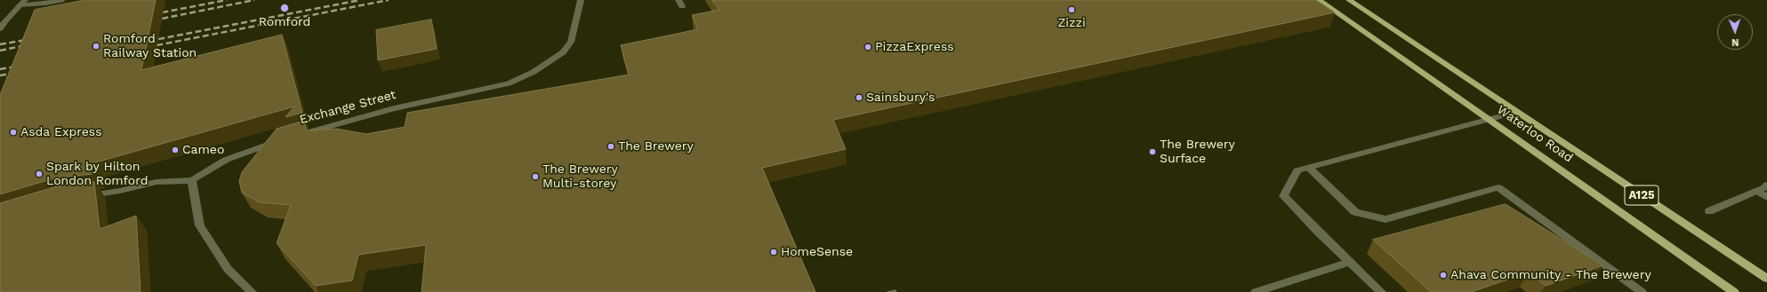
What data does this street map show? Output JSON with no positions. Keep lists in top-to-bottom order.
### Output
{
  "streets": {
    "main road": ["Waterloo Road", "A125"],
    "street": ["Exchange Street"]
  },
  "places": [
    "Romford",
    "Zizzi",
    "Romford Railway Station",
    "PizzaExpress",
    "Sainsbury's",
    "Asda Express",
    "The Brewery",
    "Cameo",
    "The Brewery Surface",
    "Spark by Hilton London Romford",
    "The Brewery Multi-storey",
    "HomeSense",
    "Ahava Community - The Brewery"
  ],
  "north": "bottom"
}
